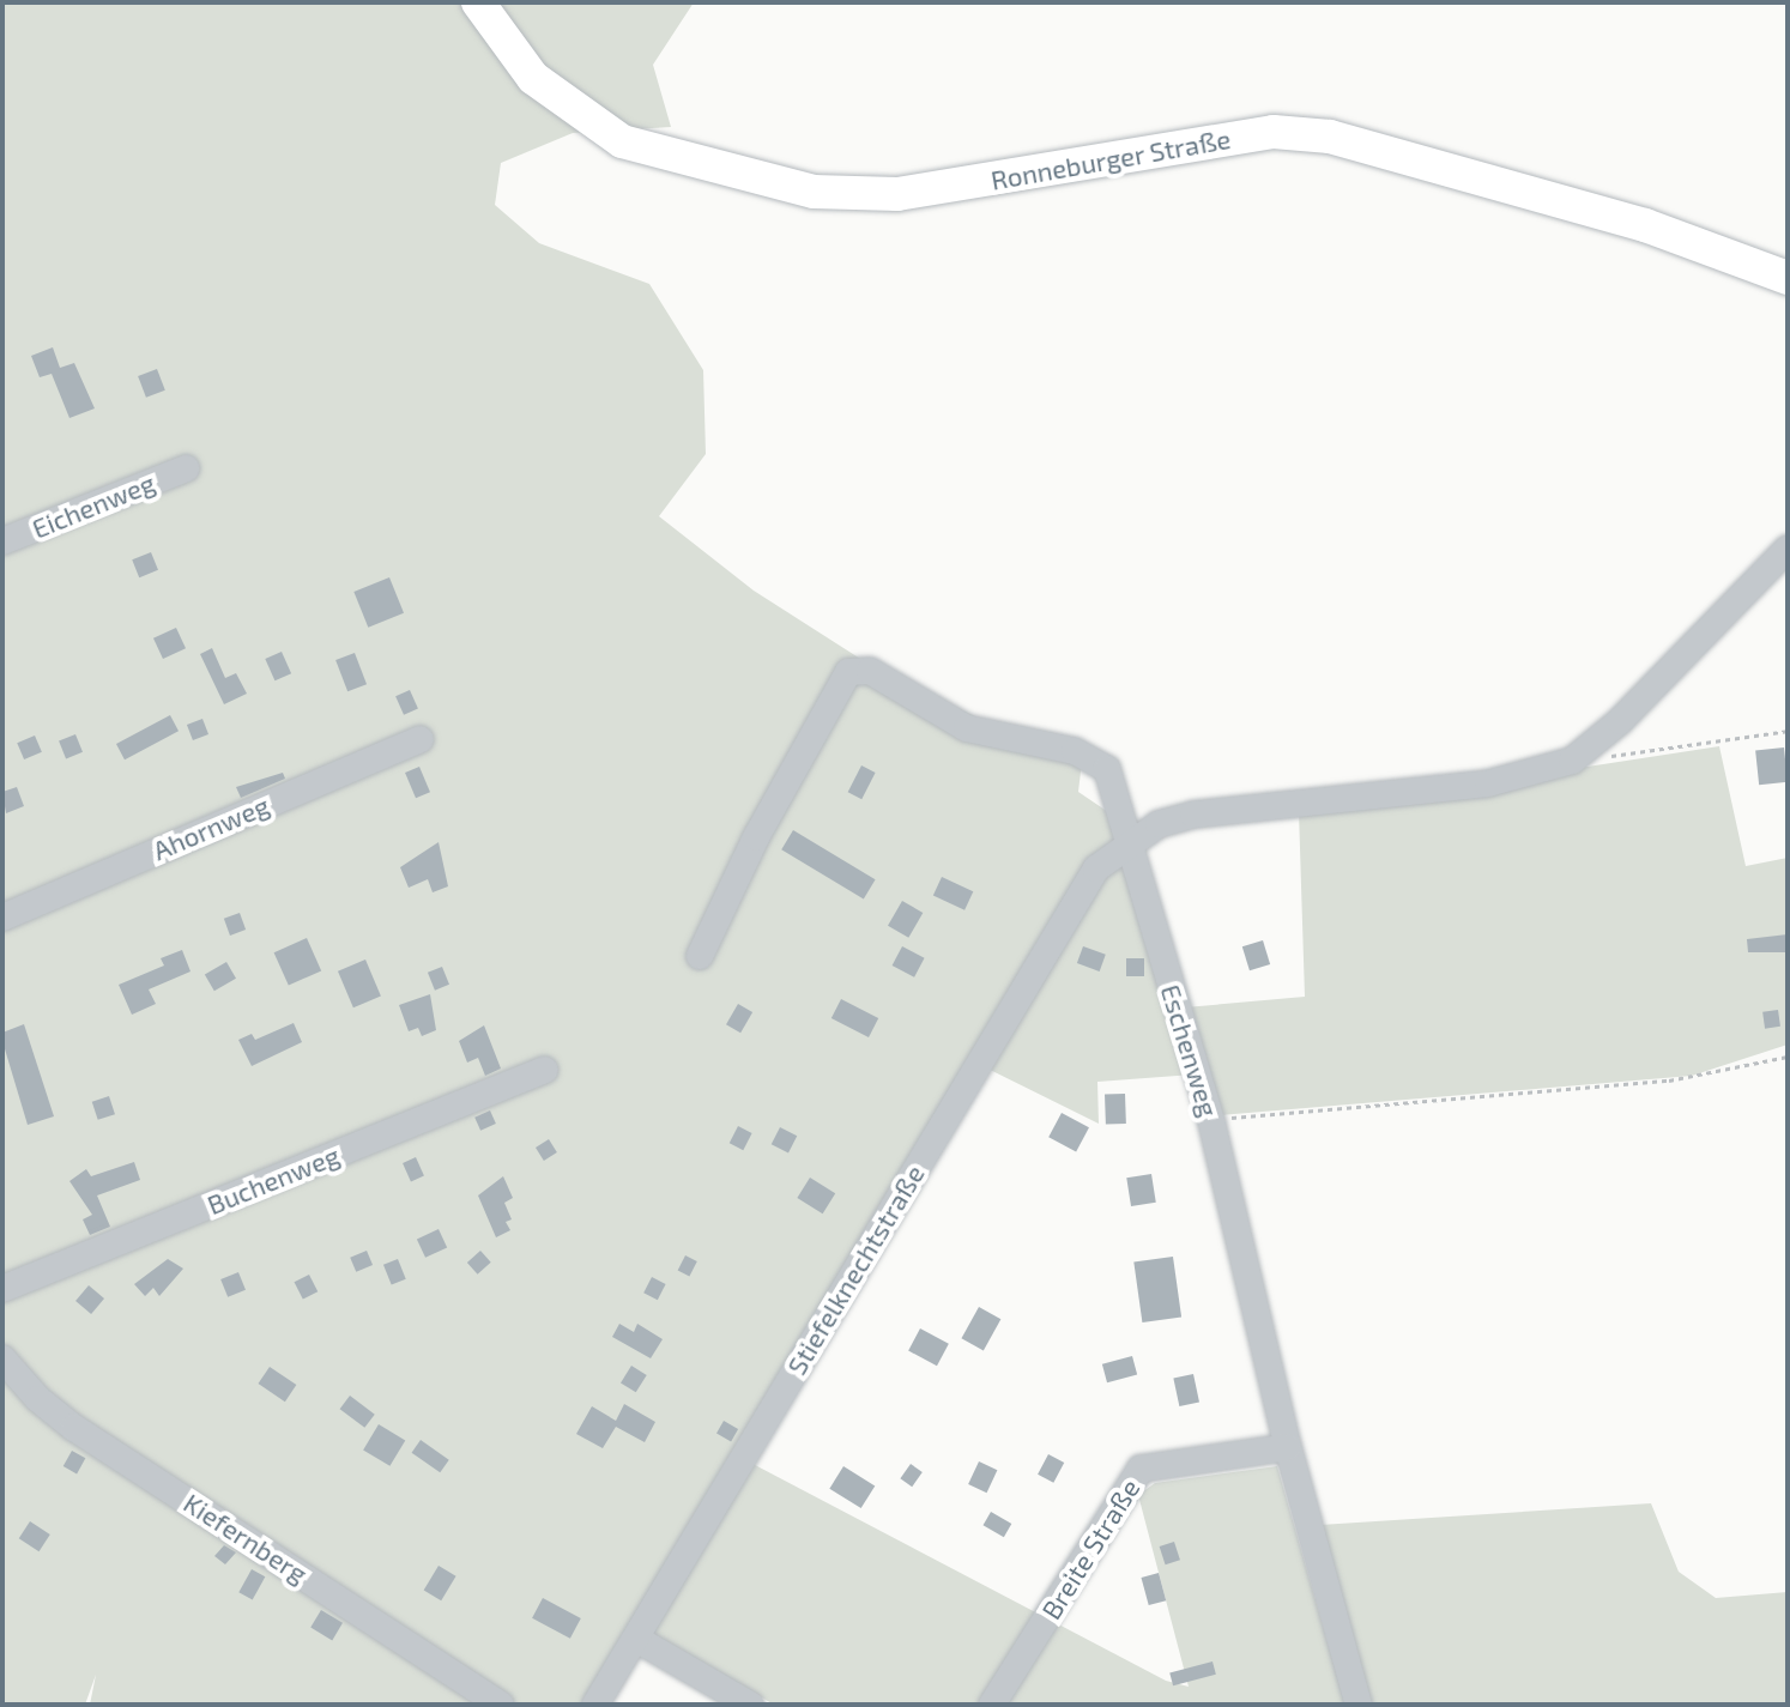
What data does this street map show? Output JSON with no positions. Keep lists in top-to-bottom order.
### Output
{
  "streets": {
    "main road": ["Ronneburger Straße"],
    "street": [
      "Eichenweg",
      "Ahornweg",
      "Eschenweg",
      "Buchenweg",
      "Stiefelknechtstraße",
      "Kiefernberg",
      "Breite Straße"
    ]
  },
  "crossings": [
    ["Eschenweg", "Stiefelknechtstraße"],
    ["Eschenweg", "Breite Straße"]
  ]
}
